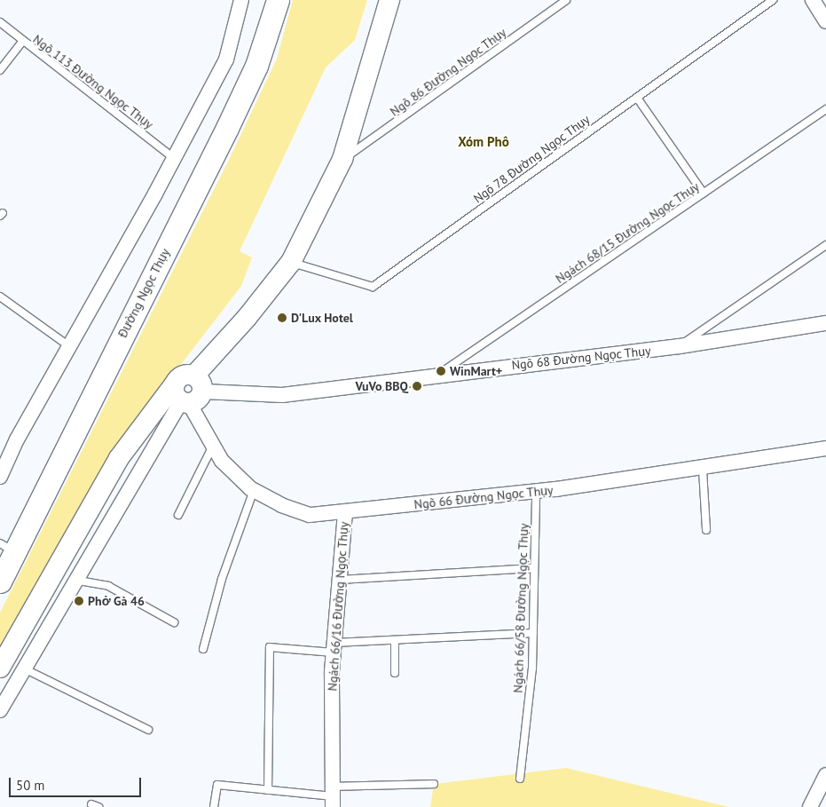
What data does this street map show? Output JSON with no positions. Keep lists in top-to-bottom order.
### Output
{
  "streets": {
    "main road": ["Đường Ngọc Thụy"],
    "street": ["Ngõ 68 Đường Ngọc Thụy", "Ngõ 66 Đường Ngọc Thụy", "Ngách 66/16 Đường Ngọc Thụy"],
    "lane": [
      "Ngõ 86 Đường Ngọc Thụy",
      "Ngõ 113 Đường Ngọc Thụy",
      "Ngõ 78 Đường Ngọc Thụy",
      "Ngách 68/15 Đường Ngọc Thụy",
      "Ngách 66/58 Đường Ngọc Thụy"
    ]
  },
  "crossings": [
    ["Ngách 68/15 Đường Ngọc Thụy", "Ngõ 68 Đường Ngọc Thụy"],
    ["Ngõ 68 Đường Ngọc Thụy", "Ngõ 66 Đường Ngọc Thụy"],
    ["Ngõ 66 Đường Ngọc Thụy", "Ngách 66/16 Đường Ngọc Thụy"],
    ["Ngõ 66 Đường Ngọc Thụy", "Ngách 66/58 Đường Ngọc Thụy"]
  ],
  "districts": ["Xóm Phô"],
  "places": [
    "D'Lux Hotel",
    "WinMart+",
    "VuVo BBQ",
    "Phở Gà 46"
  ],
  "scale_bar": "50 m"
}
